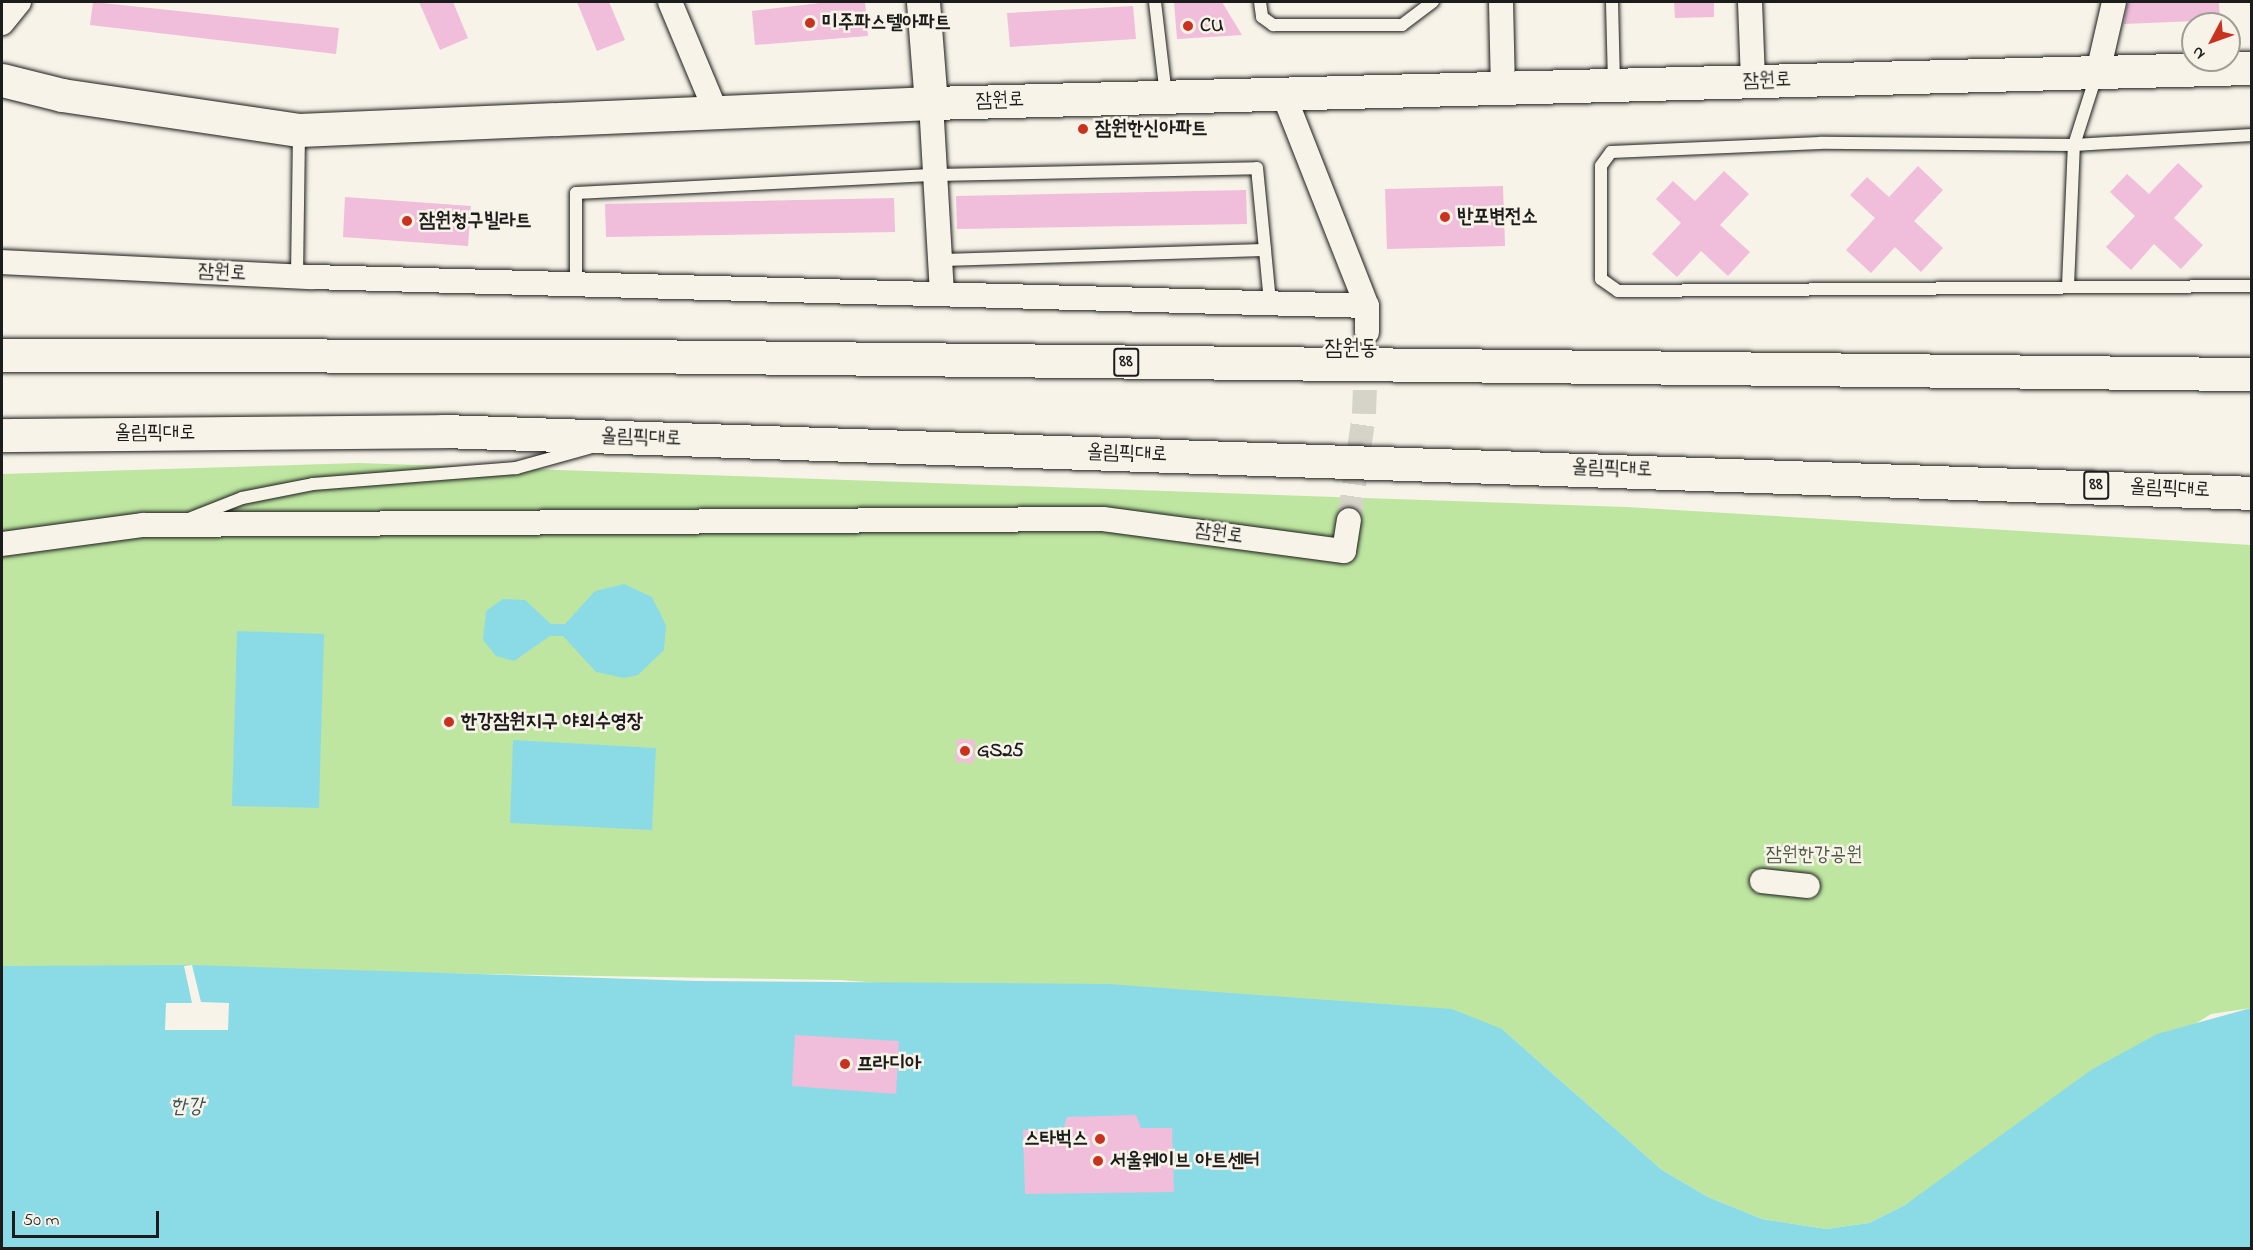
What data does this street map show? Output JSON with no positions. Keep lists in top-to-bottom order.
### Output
{
  "streets": {
    "main road": ["잠원로", "88", "올림픽대로"]
  },
  "districts": ["잠원동"],
  "water": ["한강"],
  "parks": ["잠원한강공원"],
  "places": [
    "미주파스텔아파트",
    "CU",
    "잠원한신아파트",
    "반포변전소",
    "잠원청구빌라트",
    "한강잠원지구 야외수영장",
    "GS25",
    "프라디아",
    "스타벅스",
    "서울웨이브 아트센터"
  ],
  "scale_bar": "50 m",
  "north": "bottom left"
}
